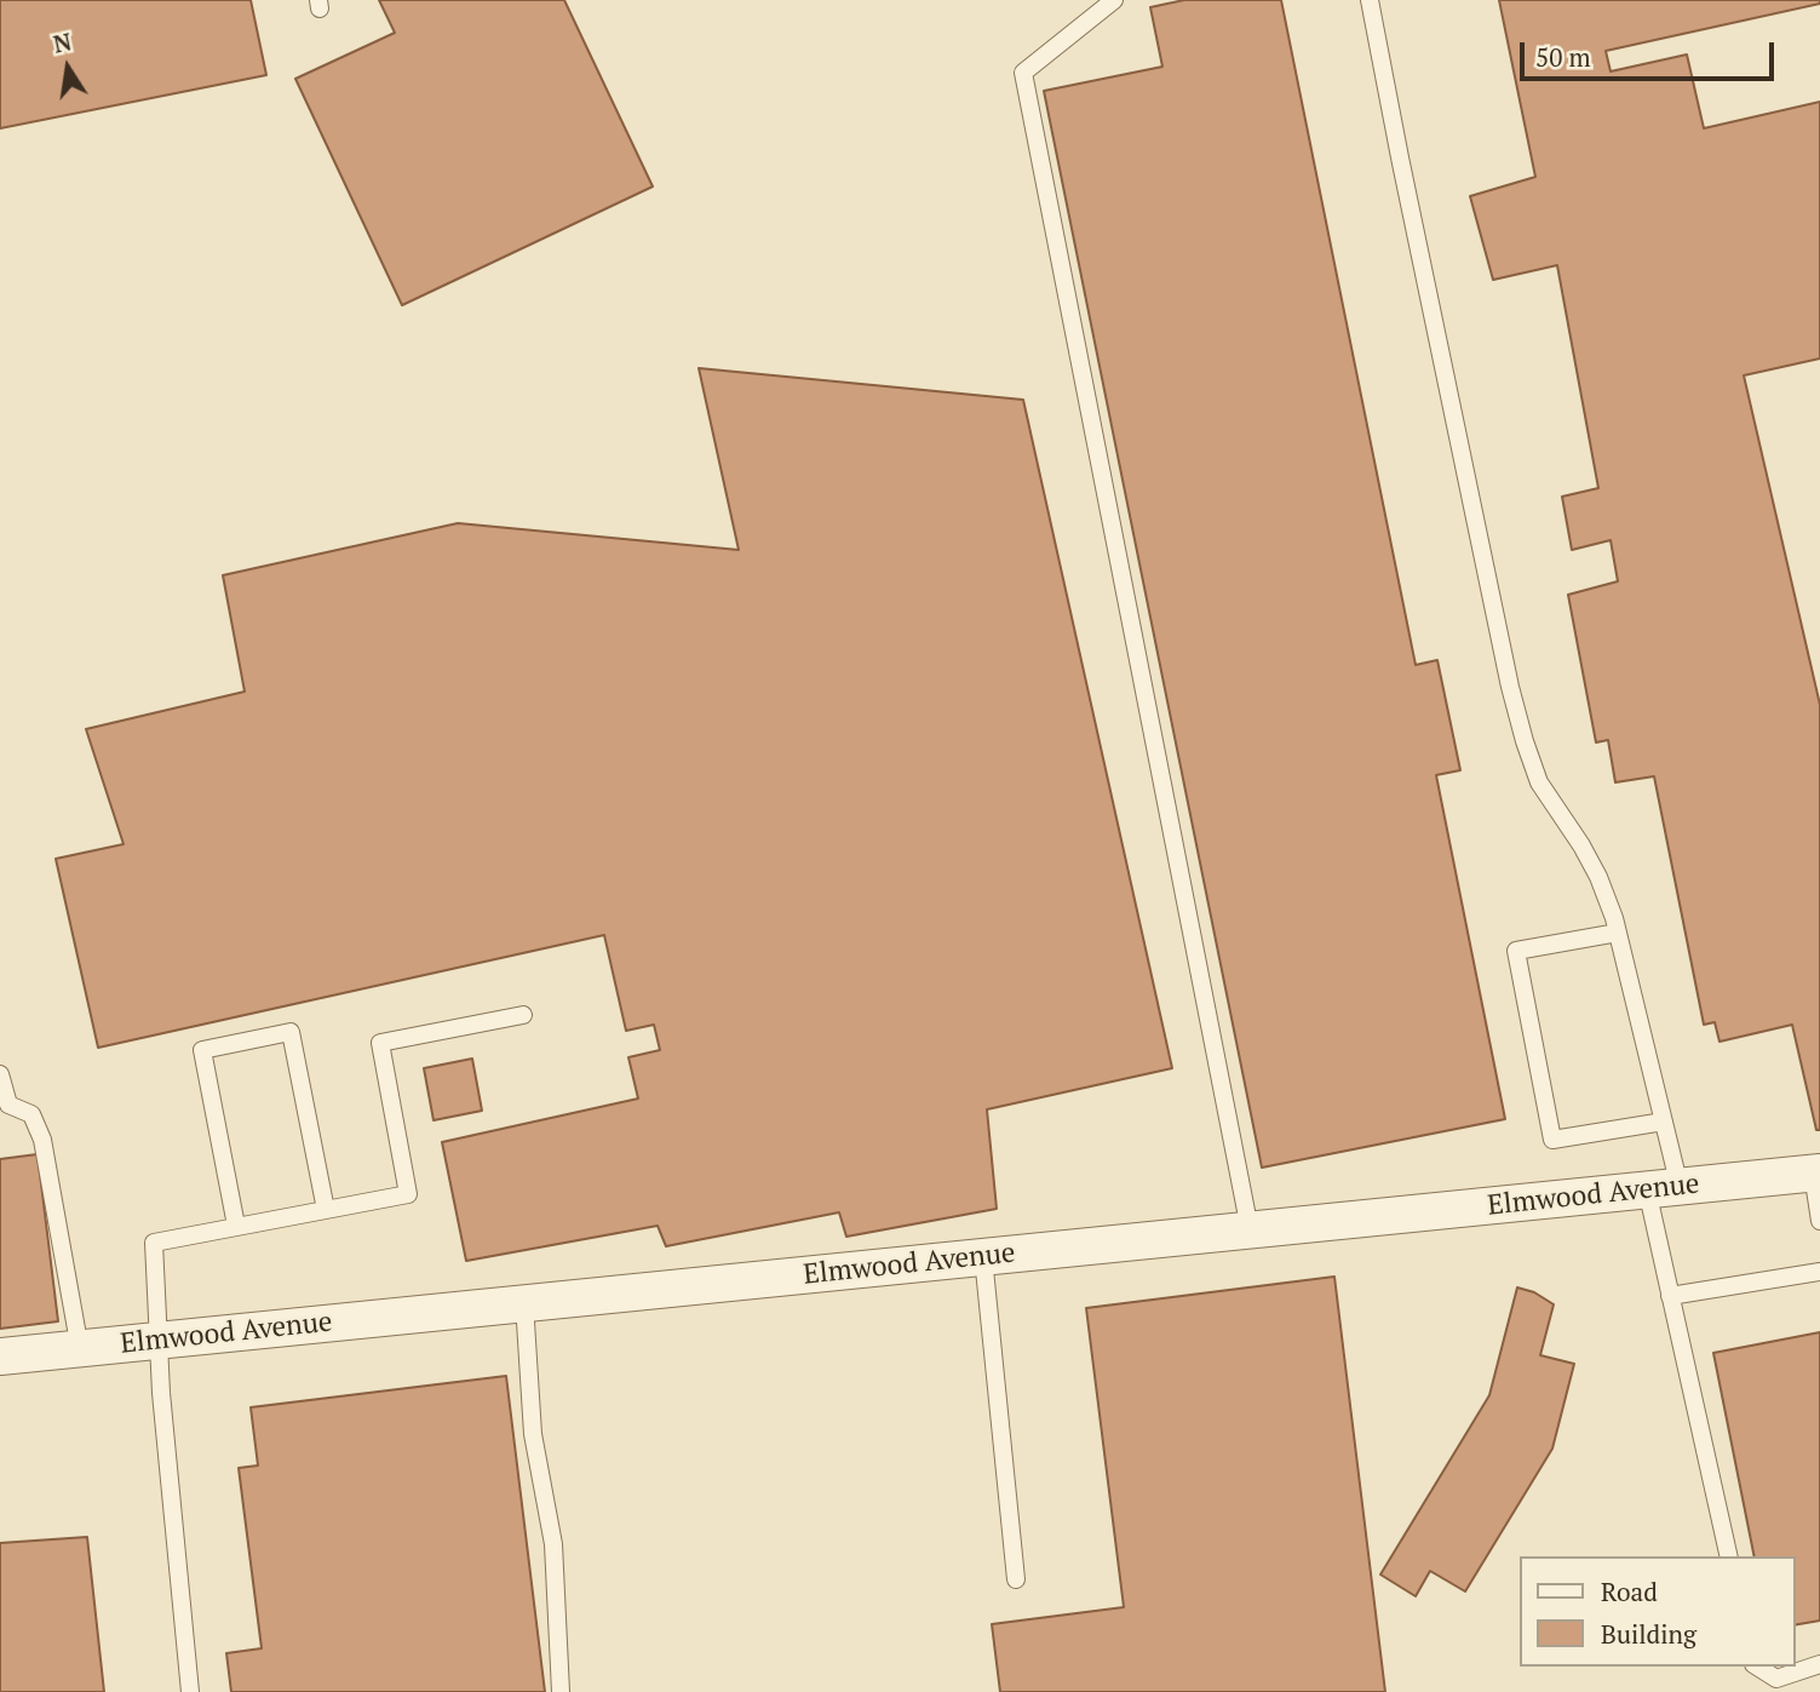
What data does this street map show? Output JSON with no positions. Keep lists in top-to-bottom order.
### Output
{
  "streets": {
    "street": ["Elmwood Avenue"]
  },
  "legend": ["Road", "Building"],
  "scale_bar": "50 m",
  "north": "top"
}
